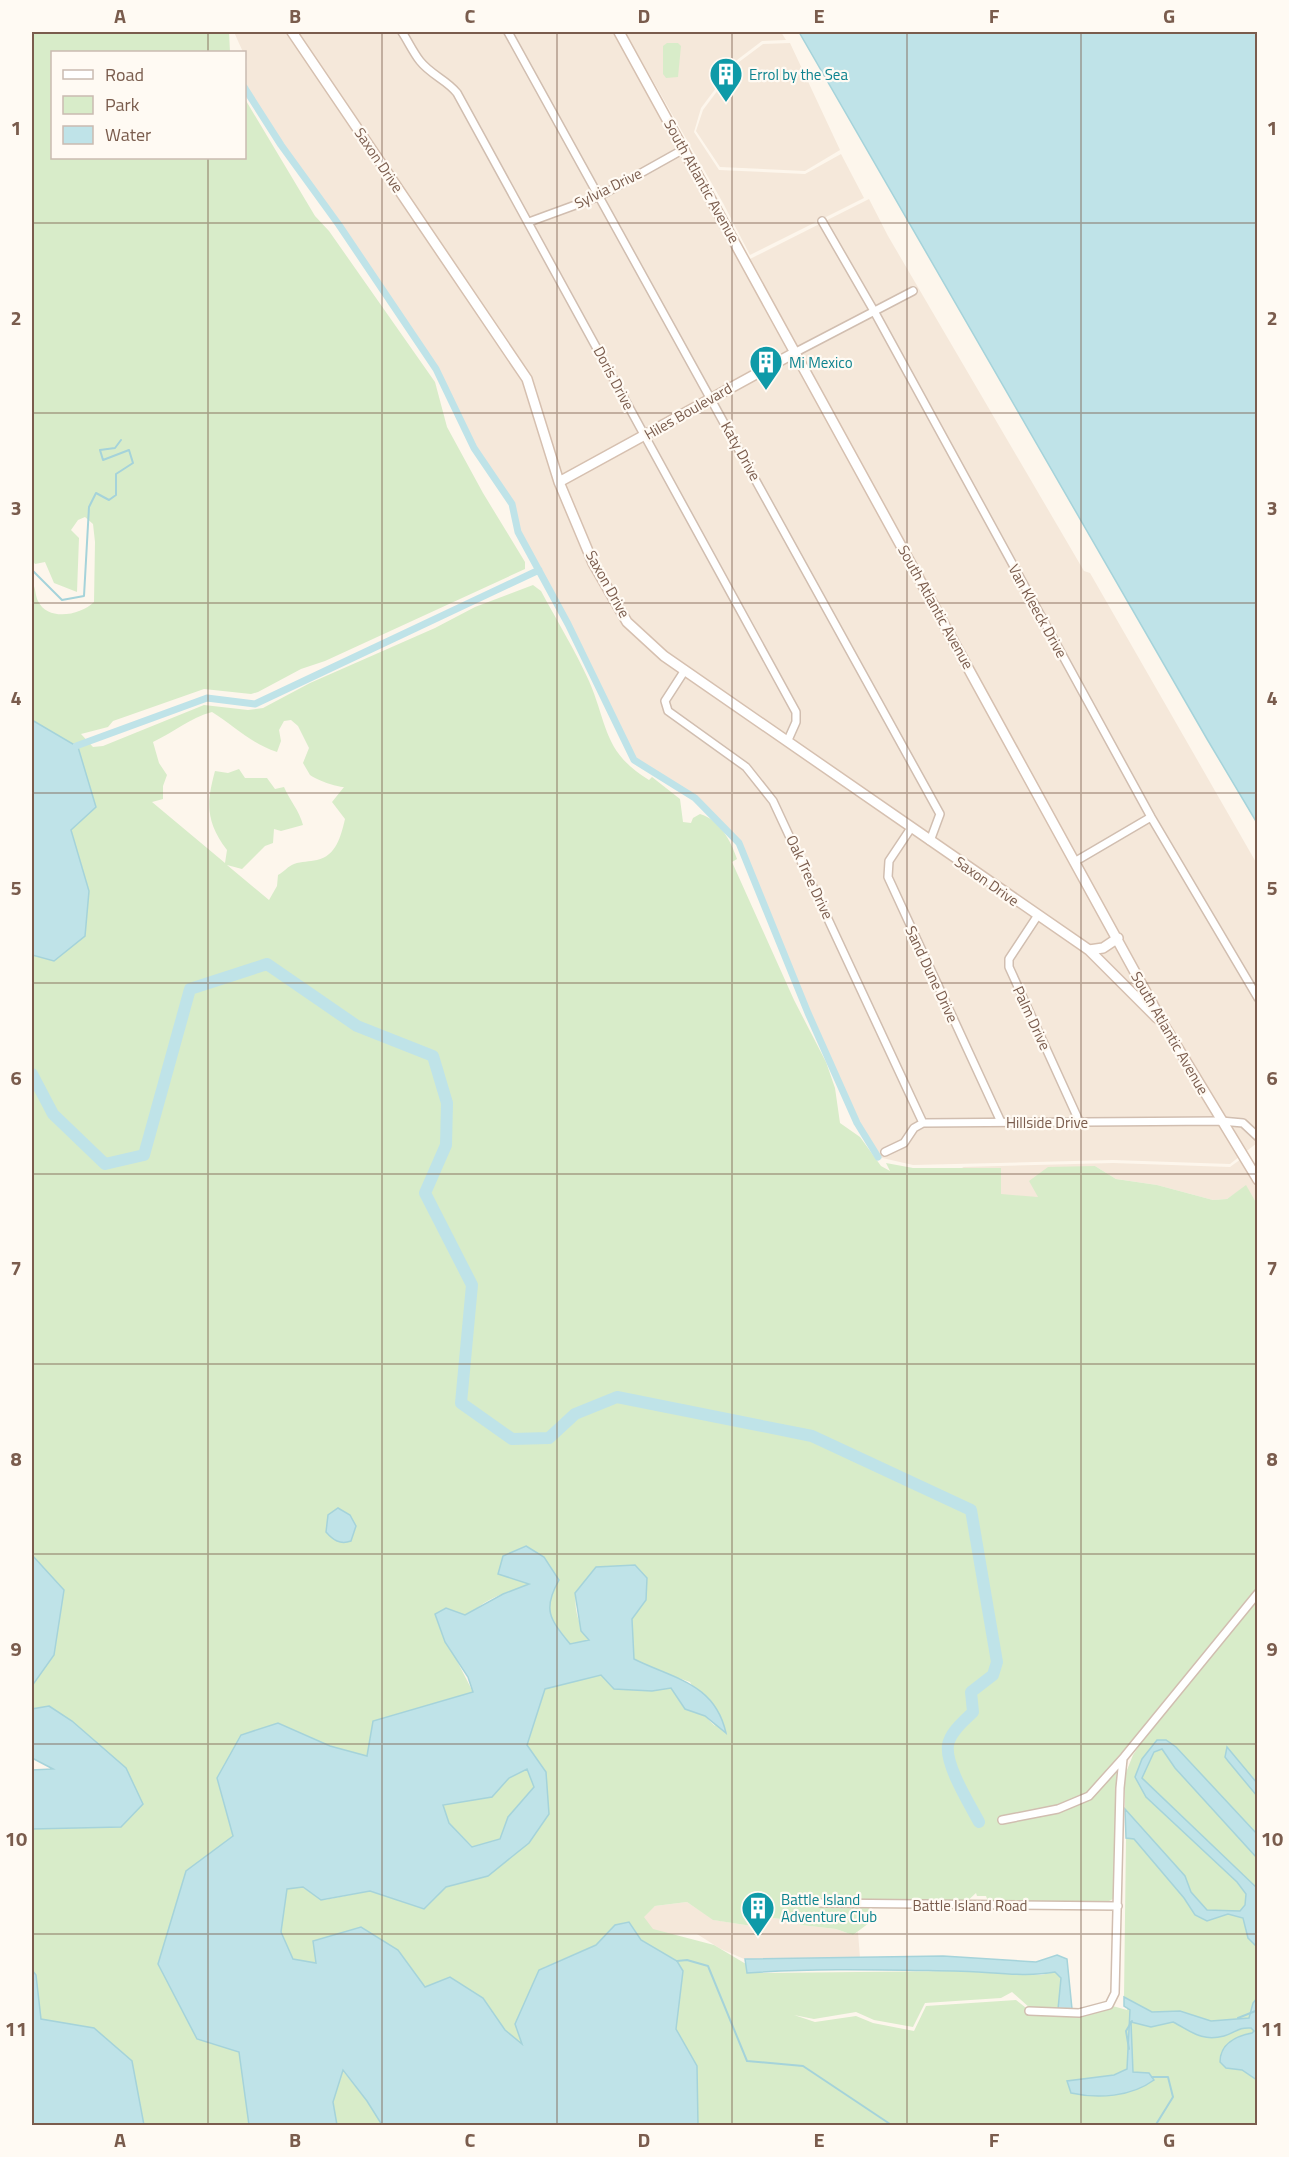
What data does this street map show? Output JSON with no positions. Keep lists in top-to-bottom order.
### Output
{
  "streets": {
    "street": [
      "Saxon Drive",
      "South Atlantic Avenue",
      "Sylvia Drive",
      "Doris Drive",
      "Hiles Boulevard",
      "Katy Drive",
      "Van Kleeck Drive",
      "Oak Tree Drive",
      "Sand Dune Drive",
      "Palm Drive",
      "Hillside Drive",
      "Battle Island Road"
    ]
  },
  "crossings": [
    ["Saxon Drive", "South Atlantic Avenue"],
    ["Saxon Drive", "Doris Drive"],
    ["Saxon Drive", "Hiles Boulevard"],
    ["Saxon Drive", "Katy Drive"],
    ["Saxon Drive", "Oak Tree Drive"],
    ["Saxon Drive", "Sand Dune Drive"],
    ["Saxon Drive", "Palm Drive"],
    ["South Atlantic Avenue", "Sylvia Drive"],
    ["South Atlantic Avenue", "Hiles Boulevard"],
    ["South Atlantic Avenue", "Hillside Drive"],
    ["Sylvia Drive", "Doris Drive"],
    ["Sylvia Drive", "Katy Drive"],
    ["Doris Drive", "Hiles Boulevard"],
    ["Hiles Boulevard", "Katy Drive"],
    ["Hiles Boulevard", "Van Kleeck Drive"],
    ["Oak Tree Drive", "Hillside Drive"],
    ["Sand Dune Drive", "Hillside Drive"],
    ["Palm Drive", "Hillside Drive"]
  ],
  "places": {
    "building": ["Errol by the Sea", "Mi Mexico", "Battle Island Adventure Club"]
  },
  "legend": ["Road", "Park", "Water"],
  "grid": {
    "columns": [
      "A",
      "B",
      "C",
      "D",
      "E",
      "F",
      "G"
    ],
    "rows": [
      "1",
      "2",
      "3",
      "4",
      "5",
      "6",
      "7",
      "8",
      "9",
      "10",
      "11"
    ]
  }
}
